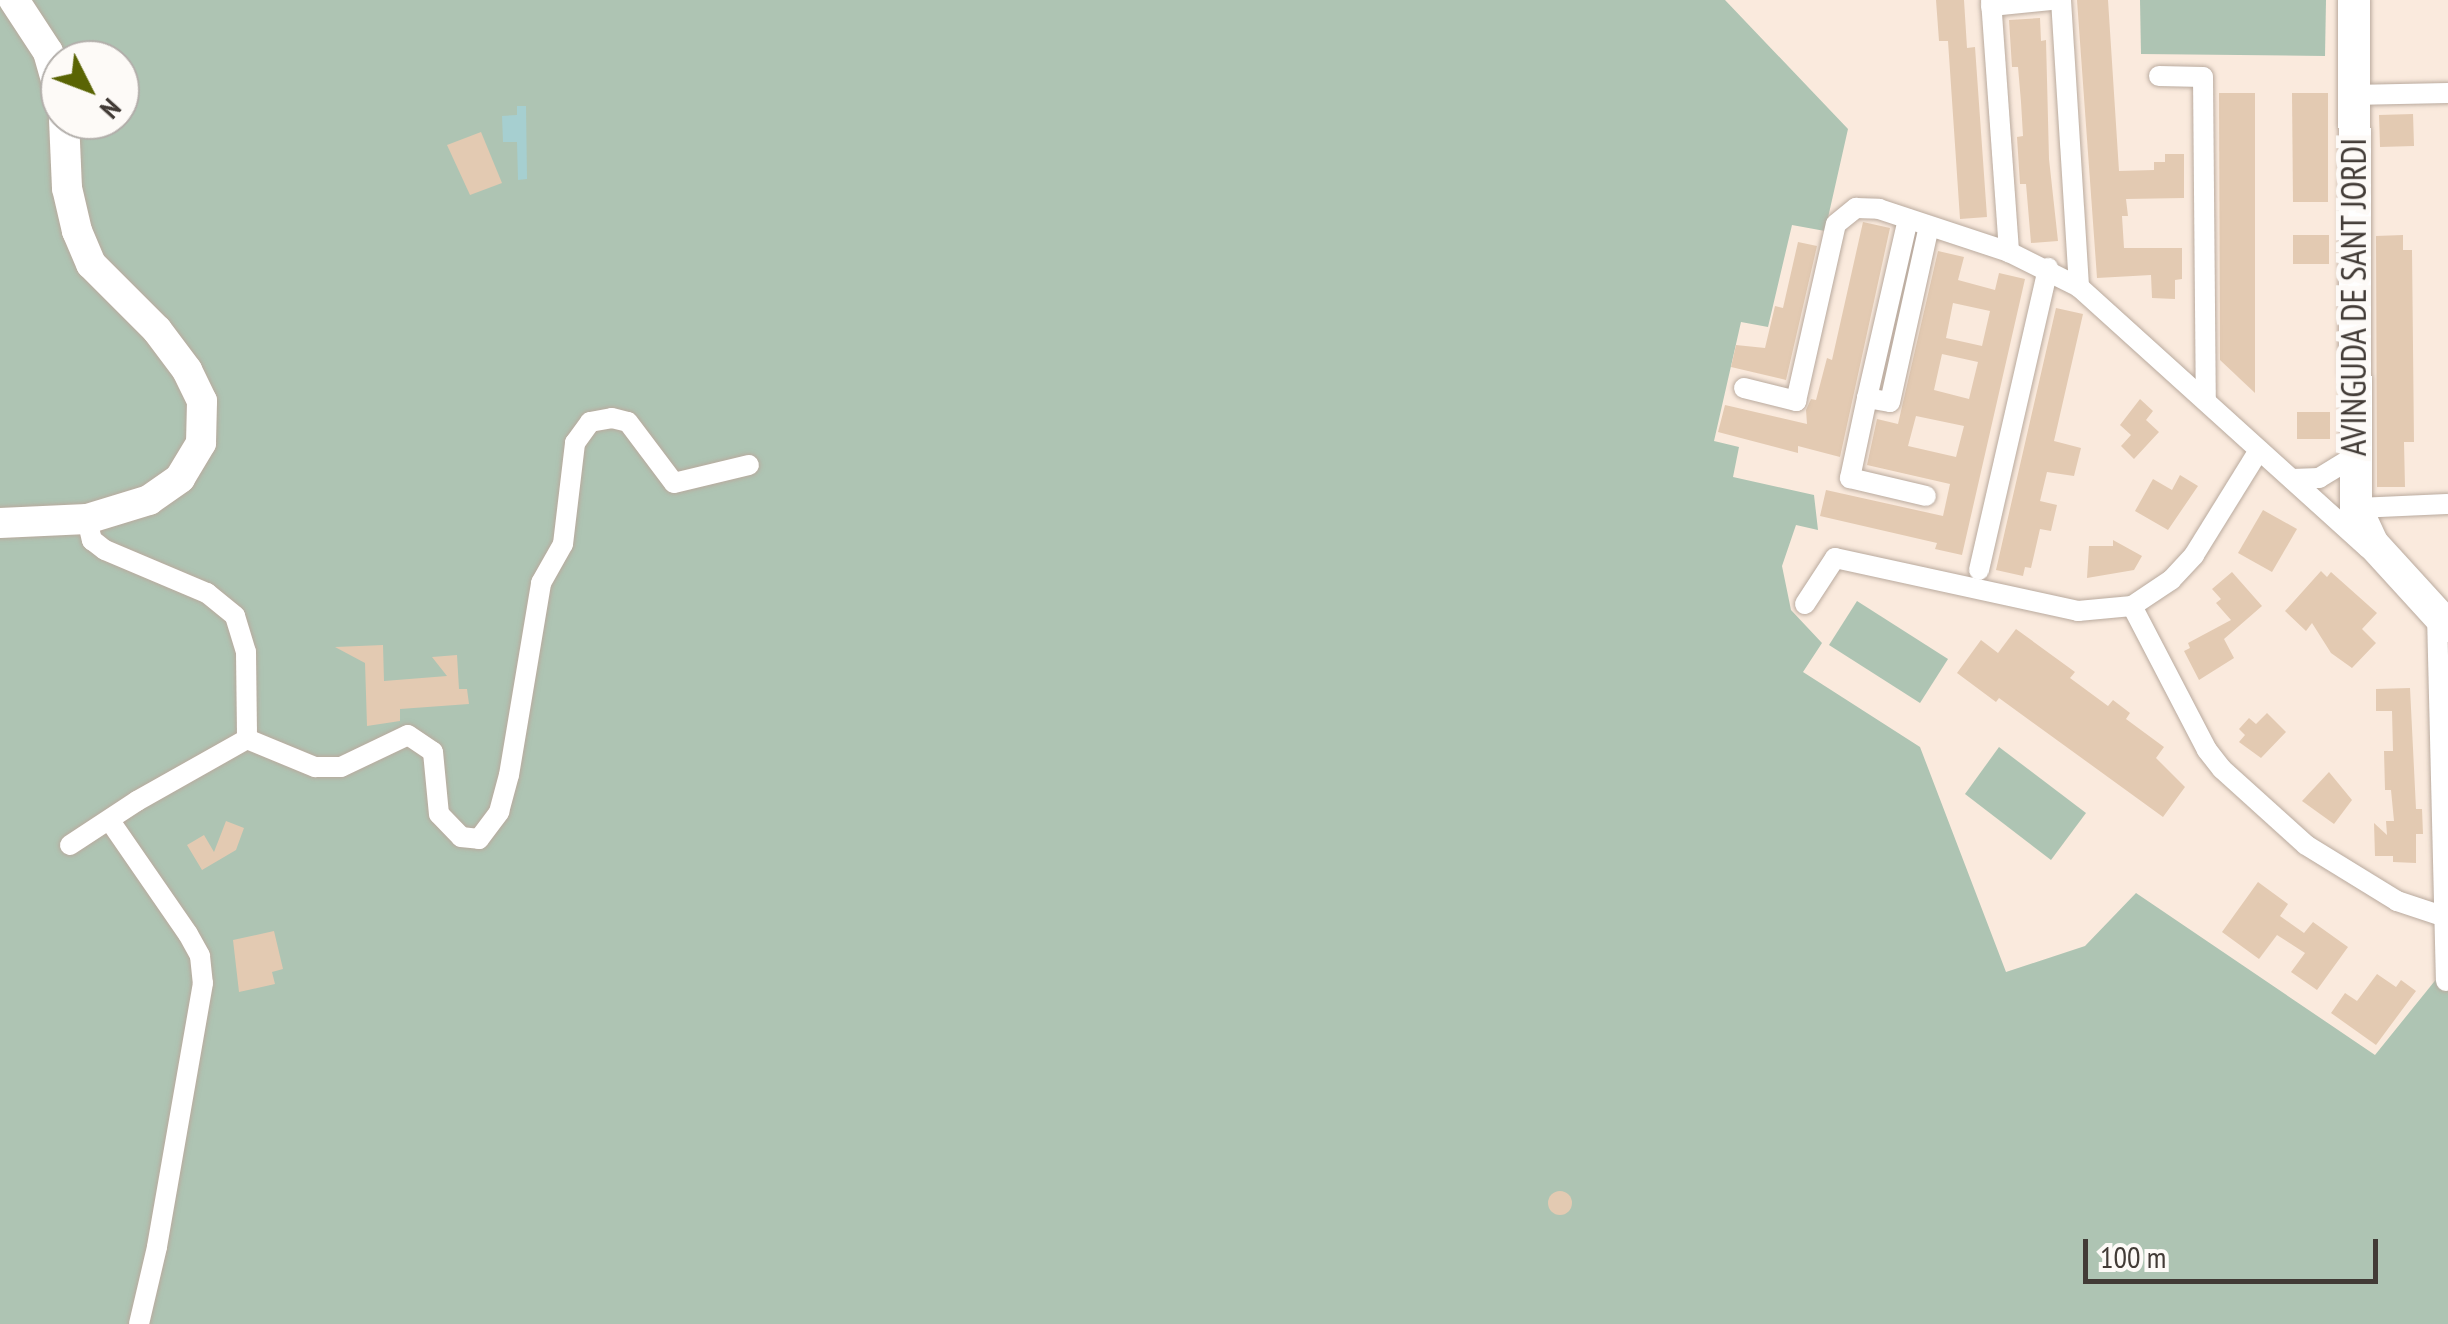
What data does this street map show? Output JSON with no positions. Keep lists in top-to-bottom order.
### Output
{
  "streets": {
    "main road": ["AVINGUDA DE SANT JORDI"]
  },
  "scale_bar": "100 m",
  "north": "bottom right"
}
